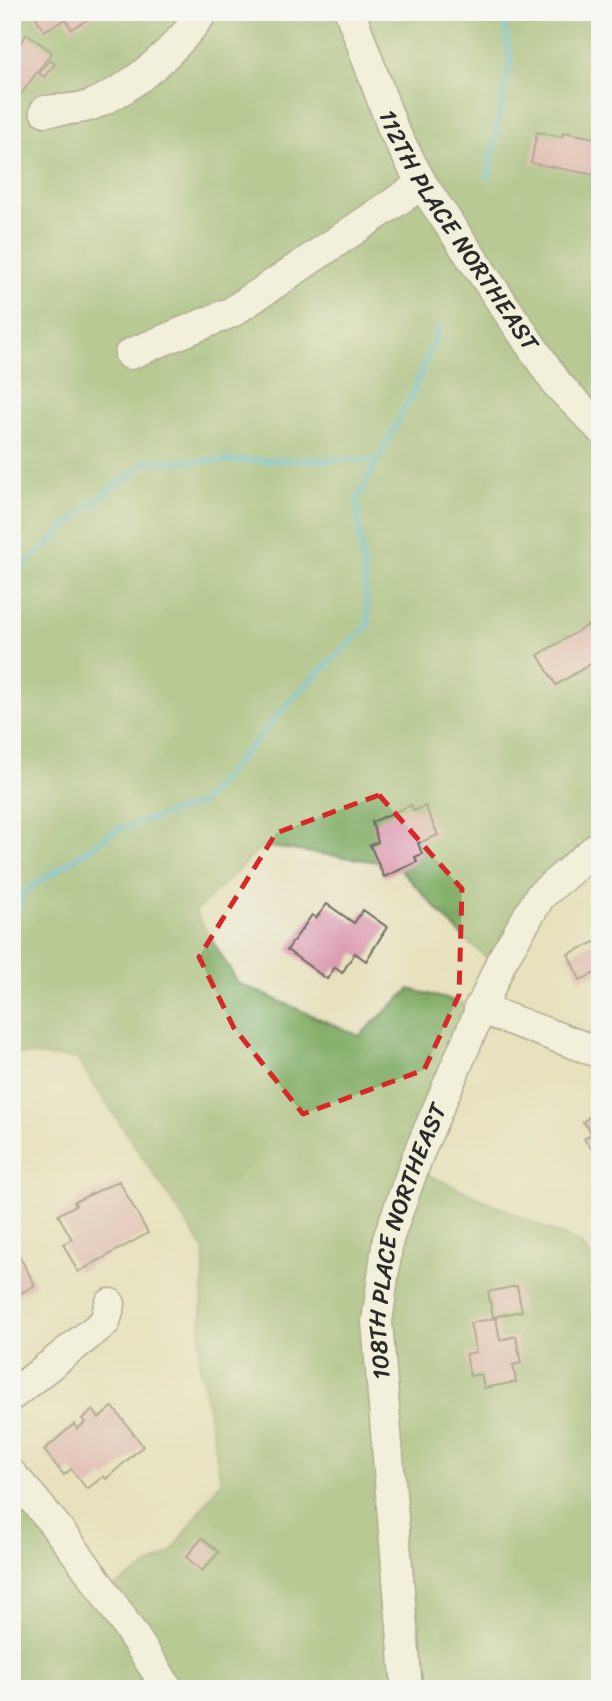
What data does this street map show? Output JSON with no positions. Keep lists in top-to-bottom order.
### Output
{
  "streets": {
    "street": ["112TH PLACE NORTHEAST", "108TH PLACE NORTHEAST"]
  }
}
